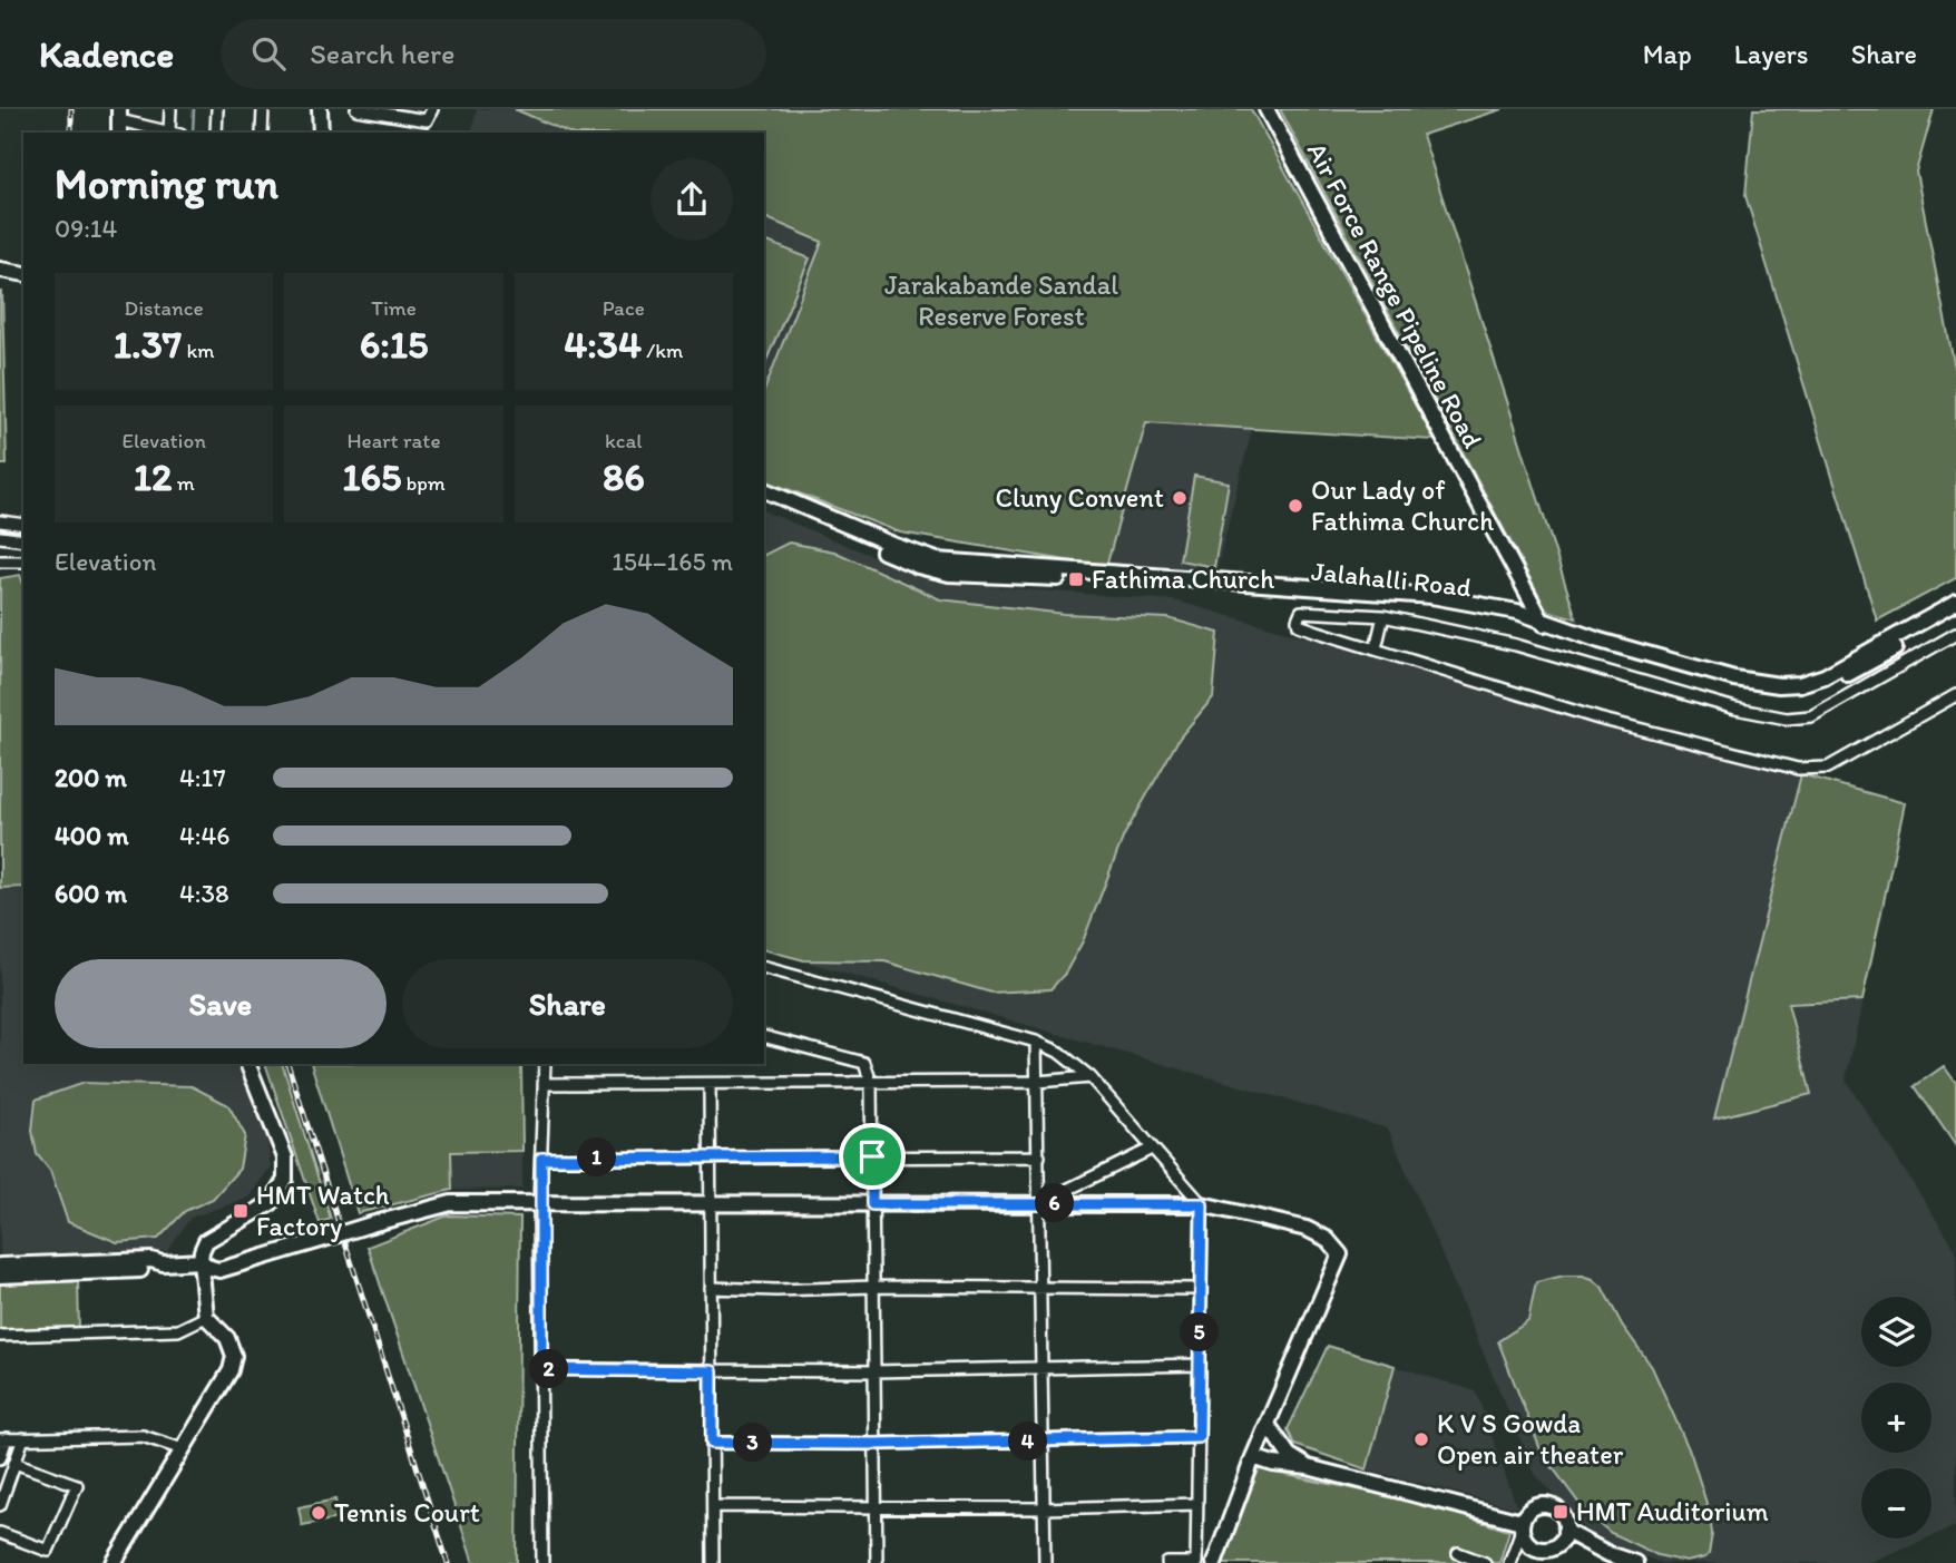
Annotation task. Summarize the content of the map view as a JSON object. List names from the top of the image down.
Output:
{
  "streets": {
    "street": ["Air Force Range Pipeline Road", "Jalahalli Road"]
  },
  "crossings": [
    ["Air Force Range Pipeline Road", "Jalahalli Road"]
  ],
  "parks": ["Jarakabande Sandal Reserve Forest"],
  "places": {
    "other": [
      "Cluny Convent",
      "Our Lady of Fathima Church",
      "K V S Gowda Open air theater",
      "Tennis Court"
    ],
    "transit": ["Fathima Church", "HMT Watch Factory", "HMT Auditorium"]
  },
  "page": {
    "header": "Kadence",
    "search": "Search here",
    "nav": ["Map", "Layers", "Share"],
    "heading": ["Morning run", "09:14"],
    "stats": [
      ["Distance", "1.37 km"],
      ["Time", "6:15"],
      ["Pace", "4:34 /km"],
      ["Elevation", "12 m"],
      ["Heart rate", "165 bpm"],
      ["kcal", "86"]
    ],
    "chart": ["Elevation", "154–165 m"],
    "list": [
      {
        "name": "200 m",
        "note": "4:17"
      },
      {
        "name": "400 m",
        "note": "4:46"
      },
      {
        "name": "600 m",
        "note": "4:38"
      }
    ],
    "buttons": ["Save", "Share"],
    "pins": [
      "1",
      "6",
      "5",
      "2",
      "4",
      "3"
    ],
    "map_buttons": ["+", "−"]
  }
}
